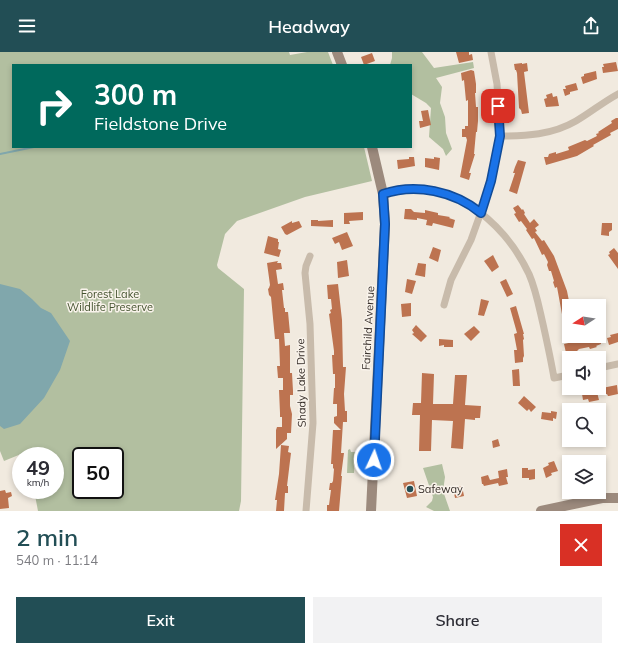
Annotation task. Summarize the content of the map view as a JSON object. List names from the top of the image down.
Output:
{
  "streets": {
    "main road": ["Fairchild Avenue"],
    "street": ["Shady Lake Drive"]
  },
  "parks": ["Forest Lake Wildlife Preserve"],
  "places": ["Safeway"],
  "north": "left",
  "page": {
    "header": "Headway",
    "turn": ["300 m", "Fieldstone Drive"],
    "speed": "49 km/h",
    "limit": "50",
    "heading": ["2 min", "540 m · 11:14"],
    "buttons": ["Exit", "Share"]
  }
}
